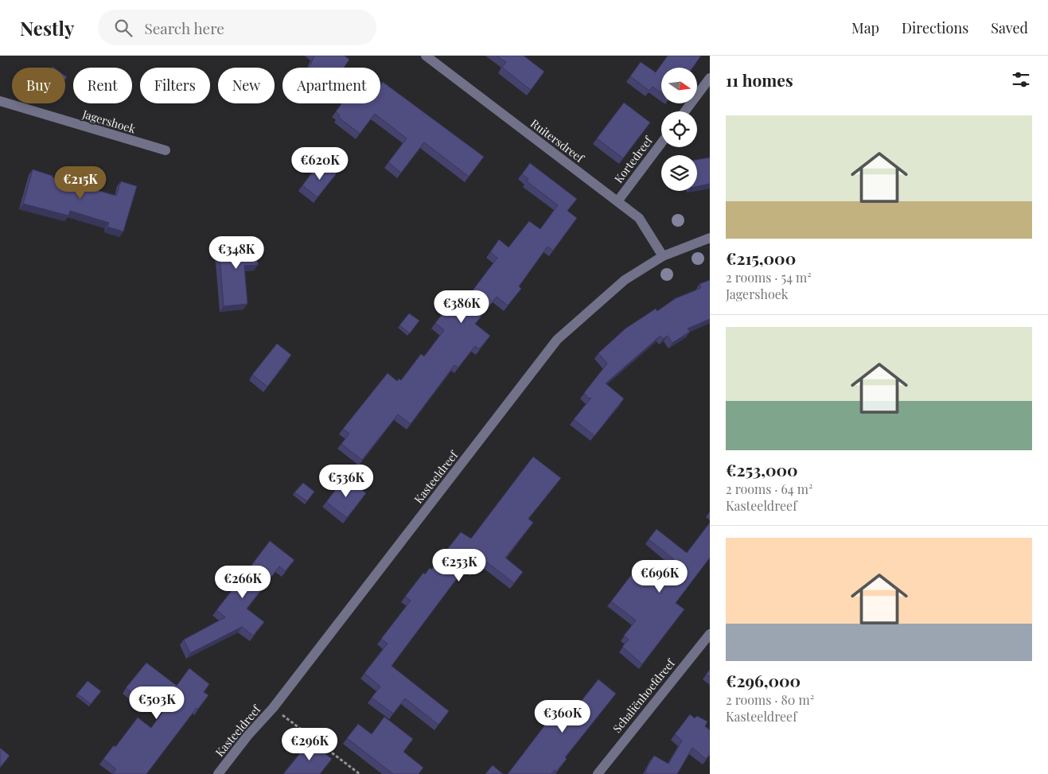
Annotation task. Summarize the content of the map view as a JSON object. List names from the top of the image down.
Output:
{
  "streets": {
    "street": [
      "Jagershoek",
      "Ruitersdreef",
      "Kortedreef",
      "Kasteeldreef",
      "Schaliënhoefdreef"
    ]
  },
  "crossings": [
    ["Ruitersdreef", "Kortedreef"],
    ["Ruitersdreef", "Kasteeldreef"]
  ],
  "north": "right",
  "page": {
    "header": "Nestly",
    "search": "Search here",
    "nav": ["Map", "Directions", "Saved"],
    "heading": "11 homes",
    "chip": [
      "Buy",
      "Rent",
      "Filters",
      "New",
      "Apartment"
    ],
    "list": [
      {
        "name": "€215,000",
        "note": "2 rooms · 54 m² · Jagershoek"
      },
      {
        "name": "€253,000",
        "note": "2 rooms · 64 m² · Kasteeldreef"
      },
      {
        "name": "€296,000",
        "note": "2 rooms · 80 m² · Kasteeldreef"
      }
    ],
    "price": [
      "€620K",
      "€215K",
      "€348K",
      "€386K",
      "€536K",
      "€253K",
      "€696K",
      "€266K",
      "€503K",
      "€360K",
      "€296K"
    ]
  }
}
